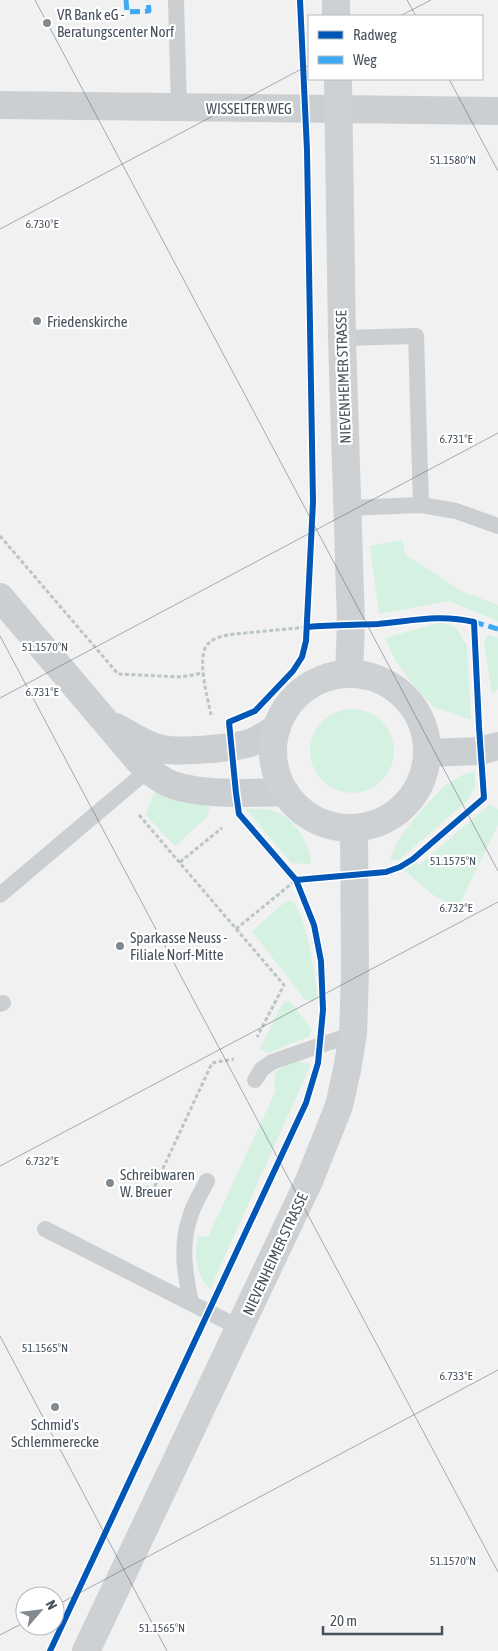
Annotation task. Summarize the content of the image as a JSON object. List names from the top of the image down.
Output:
{
  "streets": {
    "main road": ["NIEVENHEIMER STRASSE"],
    "street": ["WISSELTER WEG"]
  },
  "crossings": [
    ["WISSELTER WEG", "NIEVENHEIMER STRASSE"]
  ],
  "places": [
    "VR Bank eG - Beratungscenter Norf",
    "Friedenskirche",
    "Sparkasse Neuss - Filiale Norf-Mitte",
    "Schreibwaren W. Breuer",
    "Schmid's Schlemmerecke"
  ],
  "legend": ["Radweg", "Weg"],
  "scale_bar": "20 m",
  "north": "top right",
  "coordinates": [
    "51.1580°N",
    "6.730°E",
    "6.731°E",
    "51.1570°N",
    "51.1575°N",
    "6.732°E",
    "51.1565°N",
    "6.733°E"
  ]
}
